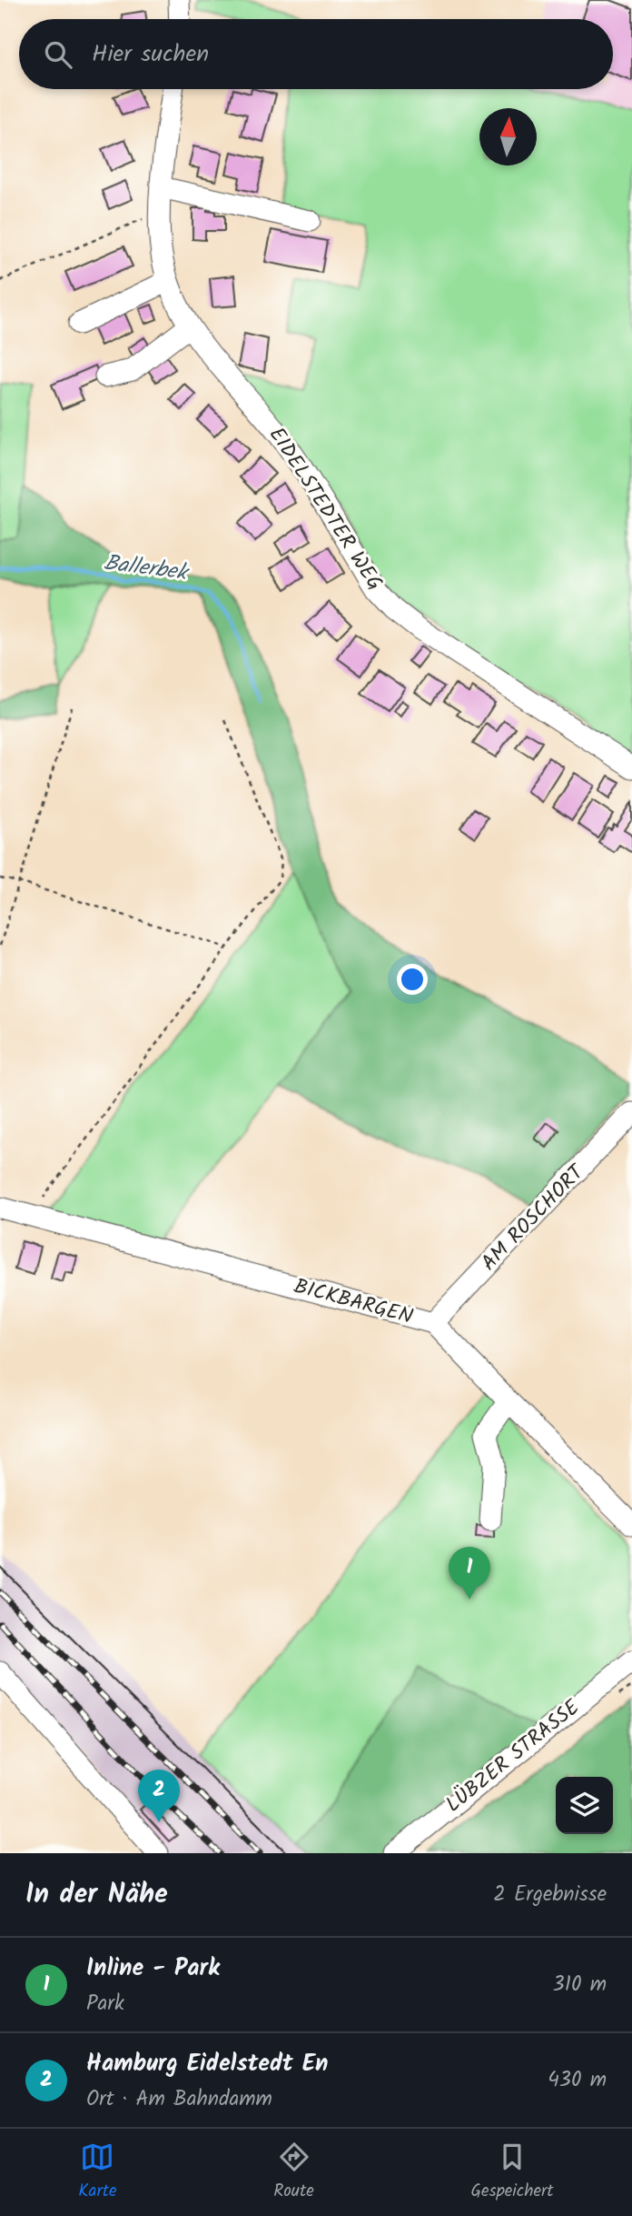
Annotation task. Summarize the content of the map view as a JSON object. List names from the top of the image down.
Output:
{
  "streets": {
    "street": [
      "EIDELSTEDTER WEG",
      "AM ROSCHORT",
      "BICKBARGEN",
      "LÜBZER STRASSE"
    ]
  },
  "crossings": [
    ["AM ROSCHORT", "BICKBARGEN"]
  ],
  "water": ["Ballerbek"],
  "north": "top",
  "page": {
    "search": "Hier suchen",
    "pins": ["1", "2"],
    "heading": ["In der Nähe", "2 Ergebnisse"],
    "list": [
      {
        "mark": "1",
        "name": "Inline - Park",
        "note": "Park",
        "value": "310 m"
      },
      {
        "mark": "2",
        "name": "Hamburg Eidelstedt En",
        "note": "Ort · Am Bahndamm",
        "value": "430 m"
      }
    ],
    "nav": ["Karte", "Route", "Gespeichert"]
  }
}
